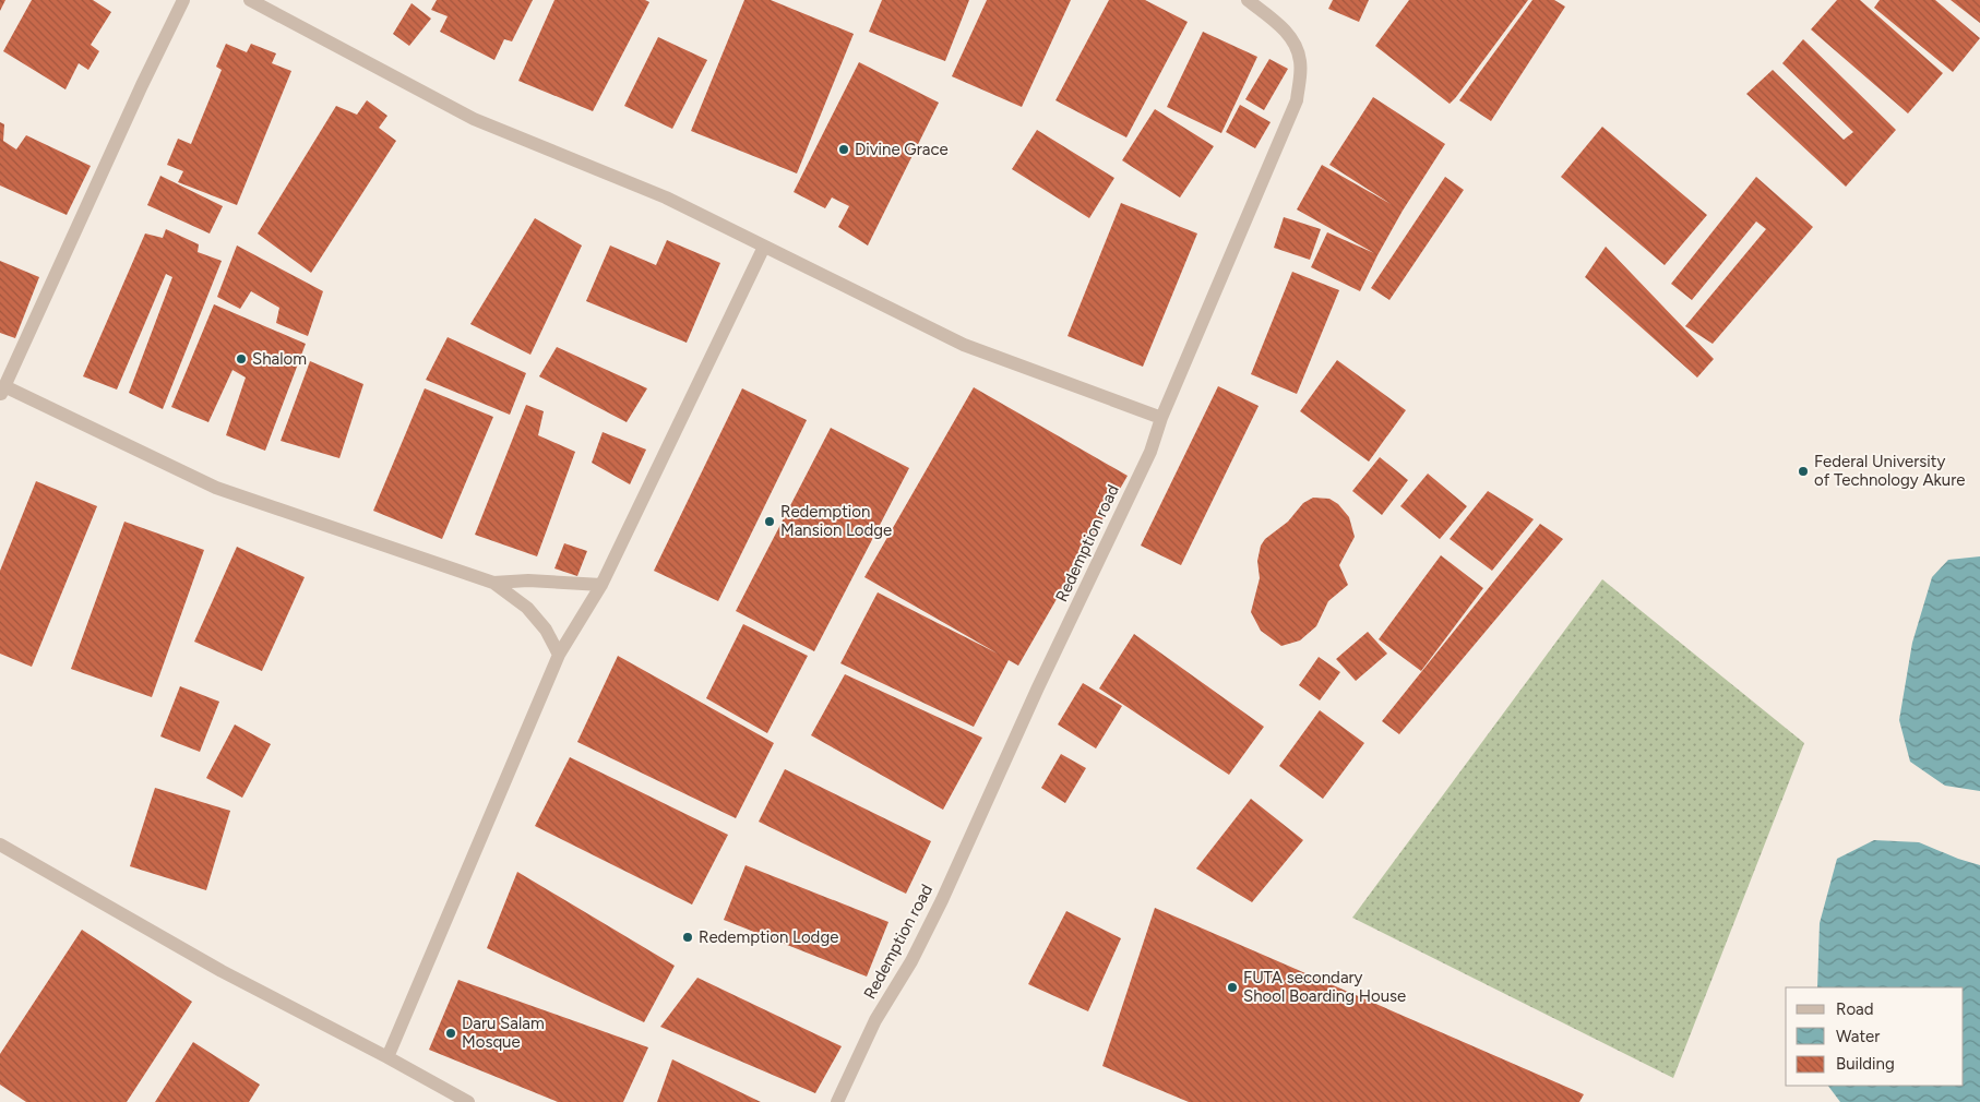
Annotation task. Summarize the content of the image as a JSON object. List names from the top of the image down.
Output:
{
  "streets": {
    "street": ["Redemption road"]
  },
  "places": [
    "Divine Grace",
    "Shalom",
    "Federal University of Technology Akure",
    "Redemption Mansion Lodge",
    "Redemption Lodge",
    "FUTA secondary Shool Boarding House",
    "Daru Salam Mosque"
  ],
  "legend": ["Road", "Water", "Building"]
}
